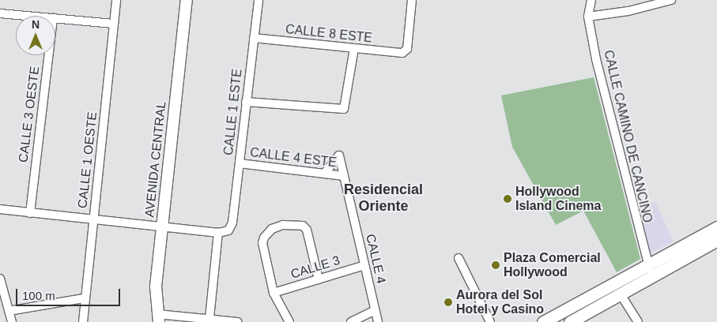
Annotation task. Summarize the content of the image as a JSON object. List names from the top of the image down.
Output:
{
  "streets": {
    "main road": ["AVENIDA CENTRAL"],
    "street": [
      "CALLE 8 ESTE",
      "CALLE 1 ESTE",
      "CALLE 3 OESTE",
      "CALLE CAMINO DE CANCINO",
      "CALLE 4 ESTE",
      "CALLE 1 OESTE",
      "CALLE 4",
      "CALLE 3"
    ]
  },
  "crossings": [
    ["CALLE 8 ESTE", "CALLE 1 ESTE"],
    ["CALLE 1 ESTE", "CALLE 4 ESTE"],
    ["CALLE 4 ESTE", "CALLE 4"],
    ["CALLE 4", "CALLE 3"]
  ],
  "districts": ["Residencial Oriente"],
  "places": ["Hollywood Island Cinema", "Plaza Comercial Hollywood", "Aurora del Sol Hotel y Casino"],
  "scale_bar": "100 m",
  "north": "top"
}
